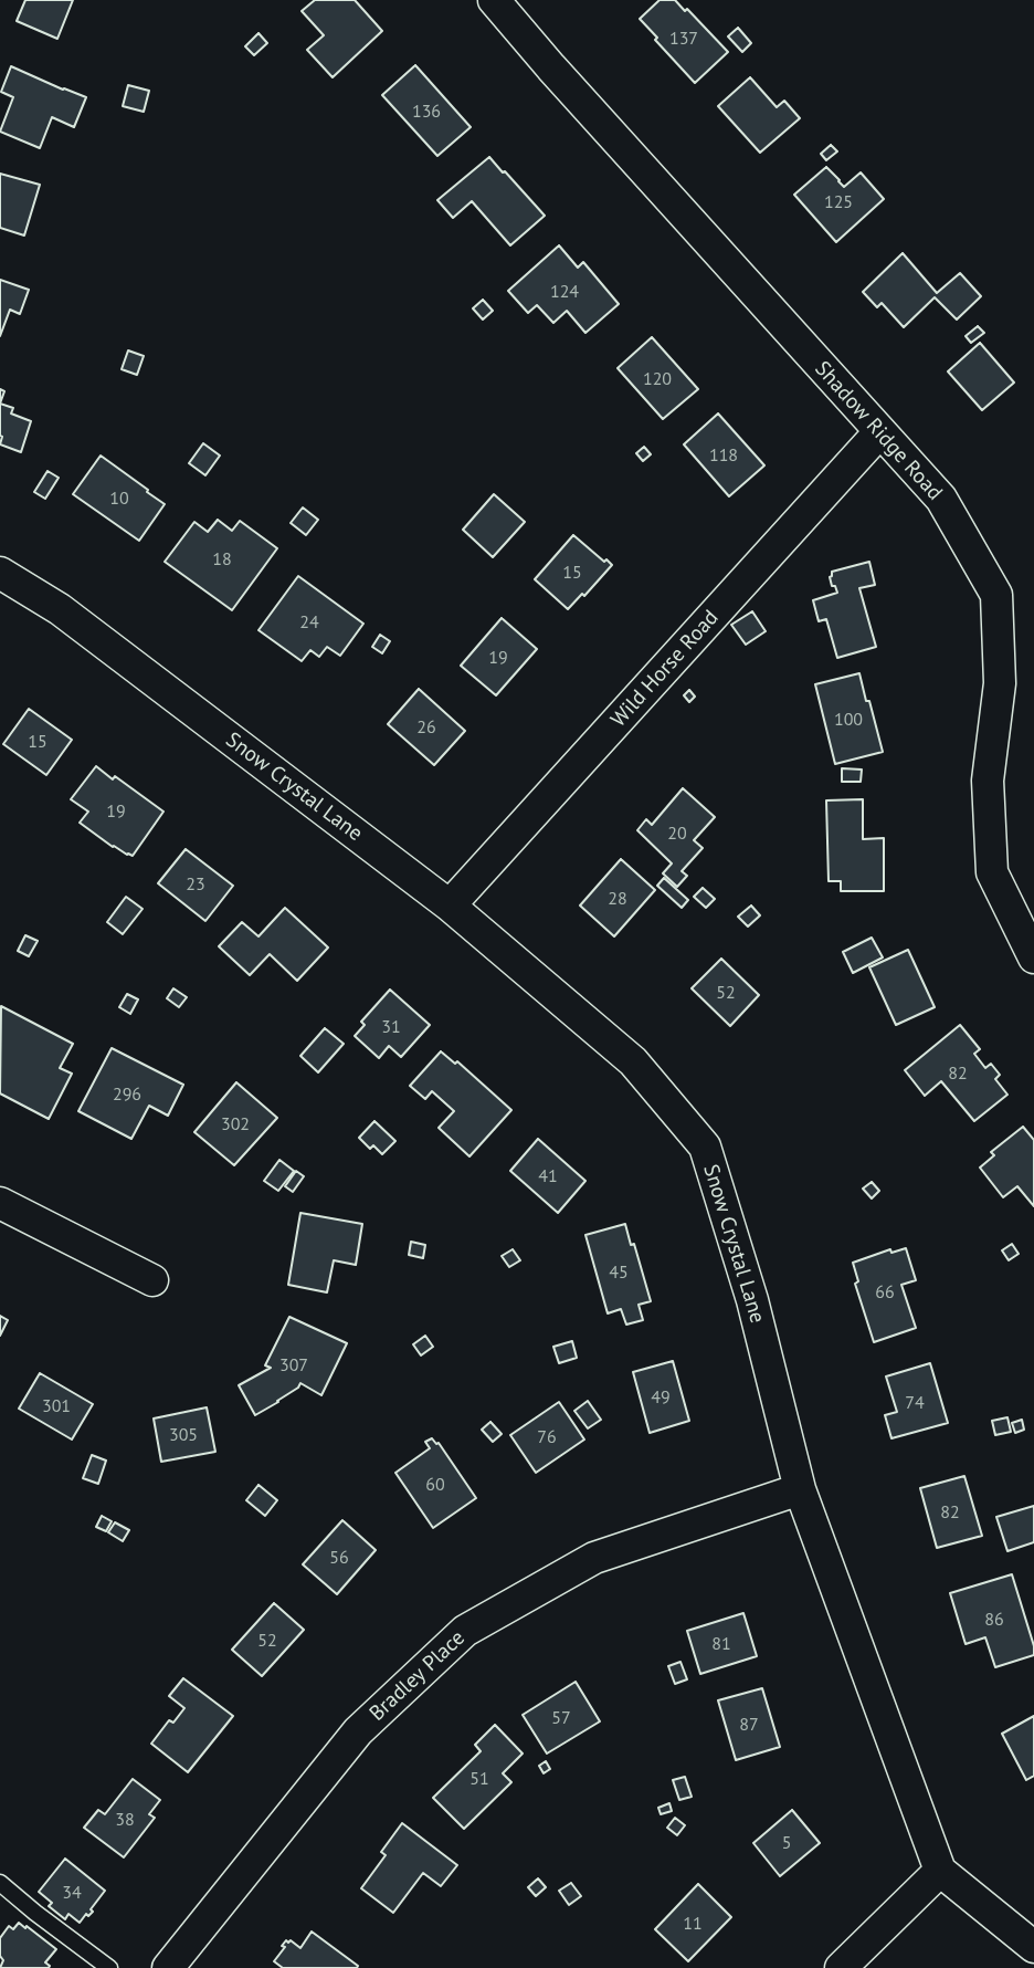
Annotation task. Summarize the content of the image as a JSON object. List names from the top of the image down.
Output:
{
  "streets": {
    "street": [
      "Shadow Ridge Road",
      "Wild Horse Road",
      "Snow Crystal Lane",
      "Bradley Place"
    ]
  },
  "crossings": [
    ["Shadow Ridge Road", "Wild Horse Road"],
    ["Wild Horse Road", "Snow Crystal Lane"],
    ["Snow Crystal Lane", "Bradley Place"]
  ],
  "house_numbers": [
    "137",
    "136",
    "125",
    "124",
    "120",
    "118",
    "10",
    "18",
    "15",
    "24",
    "19",
    "100",
    "26",
    "15",
    "19",
    "20",
    "23",
    "28",
    "52",
    "31",
    "82",
    "296",
    "302",
    "41",
    "45",
    "66",
    "307",
    "49",
    "74",
    "301",
    "305",
    "76",
    "60",
    "82",
    "56",
    "86",
    "52",
    "81",
    "57",
    "87",
    "51",
    "38",
    "5",
    "34",
    "11"
  ]
}
